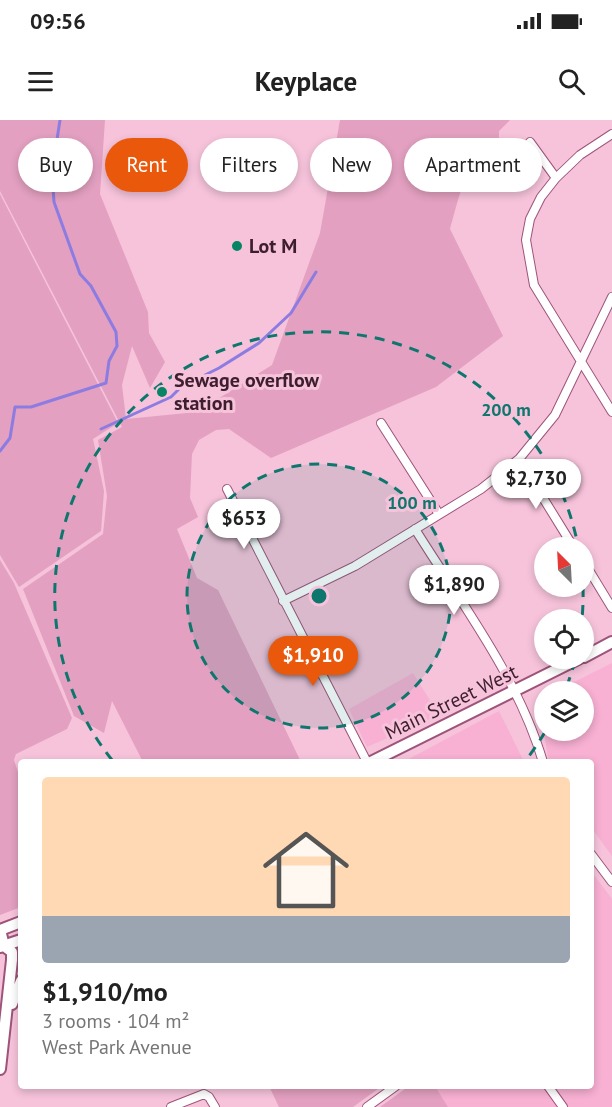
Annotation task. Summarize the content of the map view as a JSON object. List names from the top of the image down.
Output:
{
  "streets": {
    "main road": ["Main Street West"]
  },
  "places": ["Lot M", "Sewage overflow station"],
  "north": "top left",
  "page": {
    "status": "09:56",
    "header": "Keyplace",
    "chip": [
      "Buy",
      "Rent",
      "Filters",
      "New",
      "Apartment"
    ],
    "price": [
      "$2,730",
      "$653",
      "$1,890",
      "$1,910"
    ],
    "list": [
      {
        "name": "$1,910/mo",
        "note": "3 rooms · 104 m² · West Park Avenue"
      }
    ]
  },
  "rings": ["200 m", "100 m"]
}
